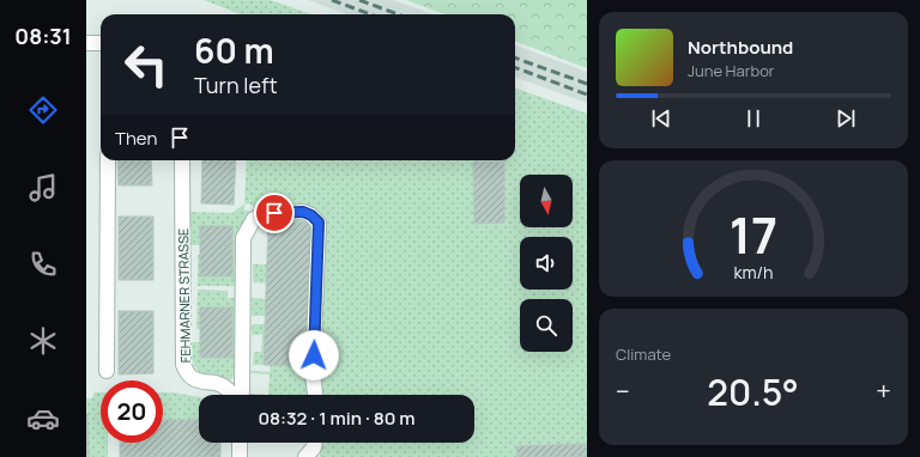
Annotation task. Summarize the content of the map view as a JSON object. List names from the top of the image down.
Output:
{
  "streets": {
    "street": ["FEHMARNER STRASSE"]
  },
  "north": "bottom",
  "page": {
    "tabs": "08:31",
    "turn": ["60 m", "Turn left"],
    "song": ["Northbound", "June Harbor"],
    "then": "Then",
    "tile": "Climate",
    "heat": ["−", "20.5°", "+"],
    "limit": "20",
    "trip": "08:32 · 1 min · 80 m",
    "gauge": ["17", "km/h"]
  }
}
